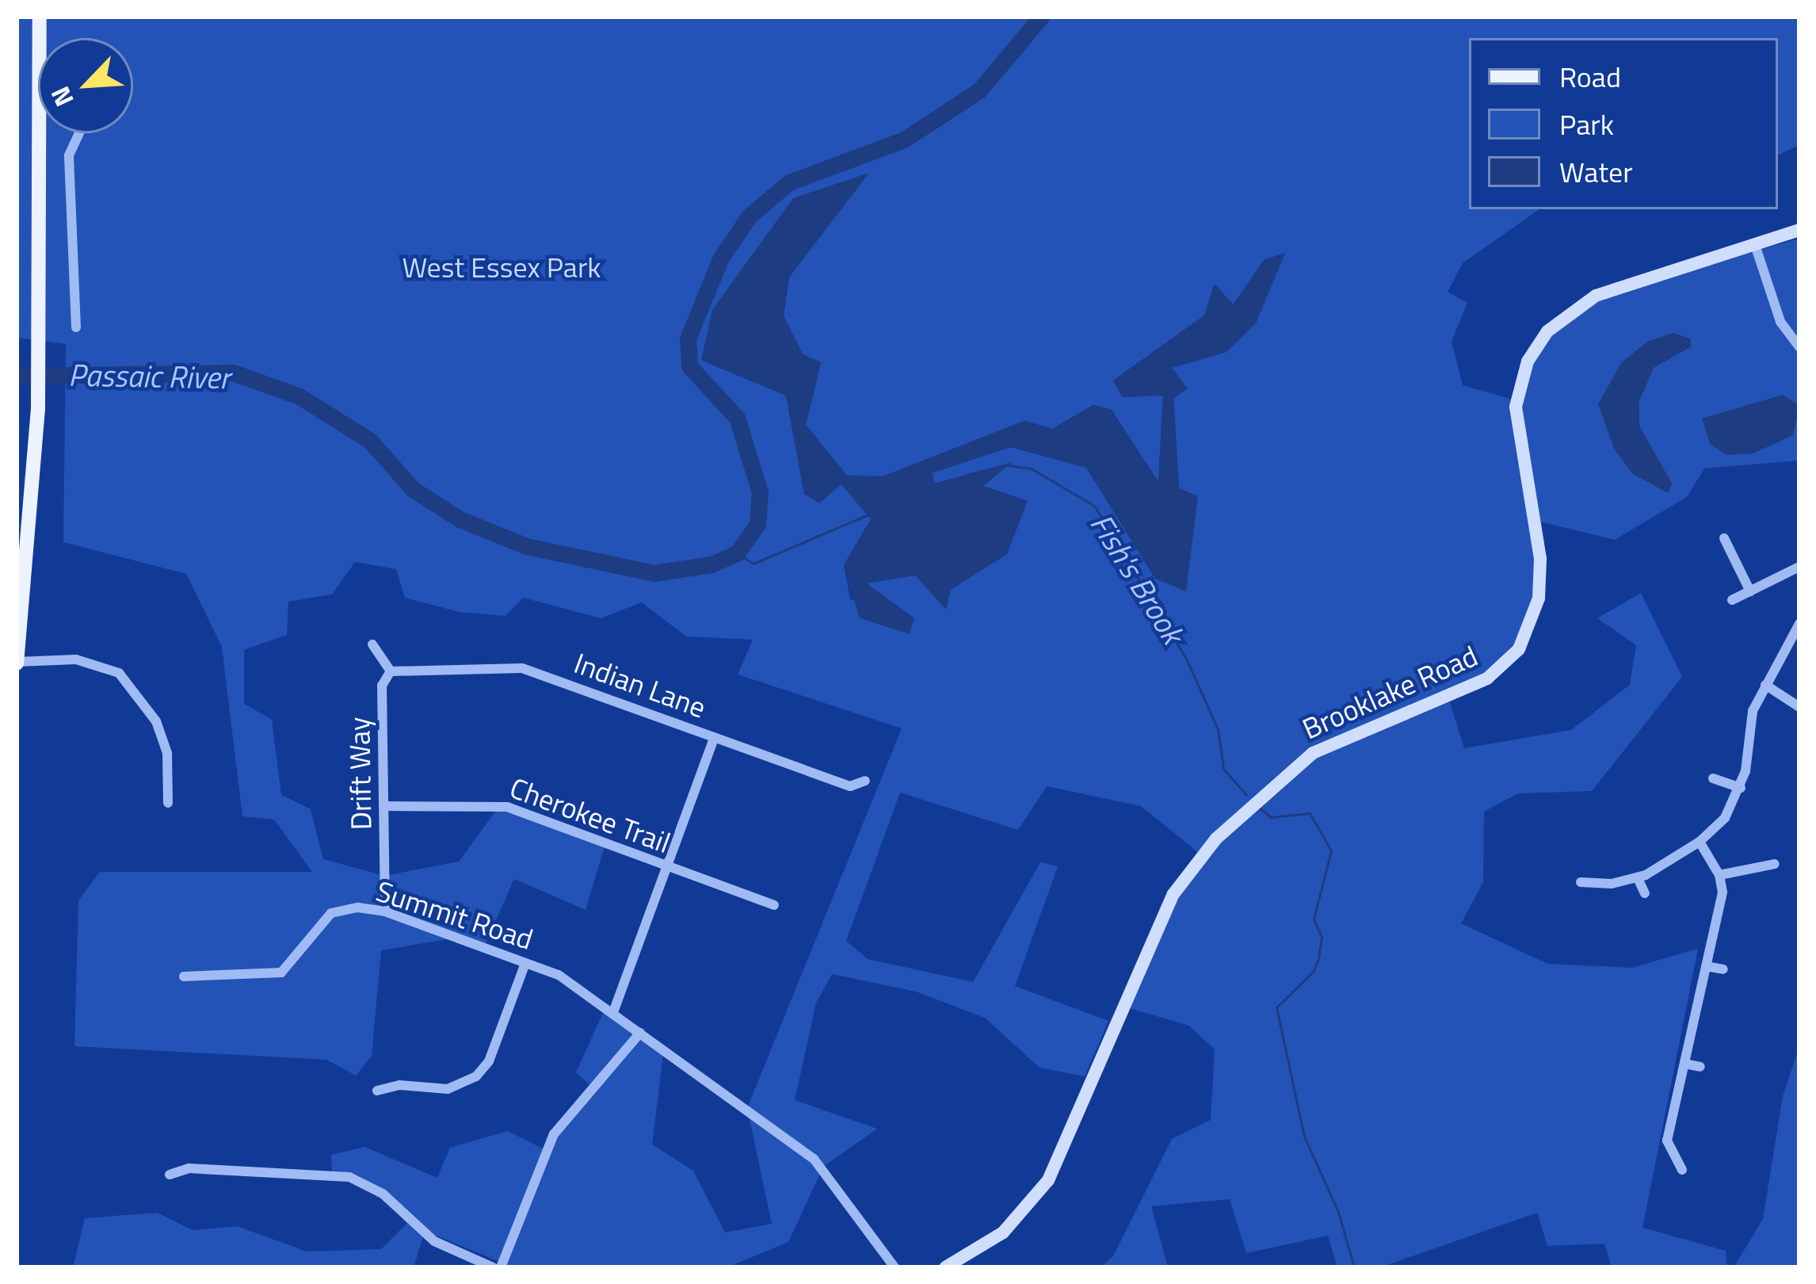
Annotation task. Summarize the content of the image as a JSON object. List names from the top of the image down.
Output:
{
  "streets": {
    "street": [
      "Indian Lane",
      "Brooklake Road",
      "Drift Way",
      "Cherokee Trail",
      "Summit Road"
    ]
  },
  "crossings": [
    ["Indian Lane", "Drift Way"],
    ["Drift Way", "Cherokee Trail"],
    ["Drift Way", "Summit Road"]
  ],
  "water": ["Passaic River", "Fish's Brook"],
  "parks": ["West Essex Park"],
  "legend": ["Road", "Park", "Water"],
  "north": "bottom left"
}
